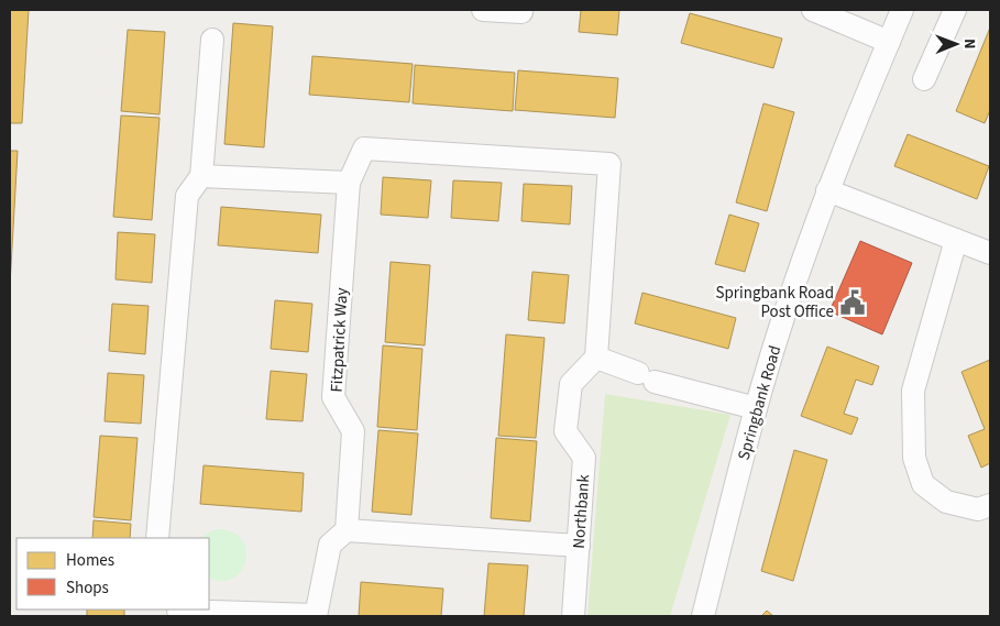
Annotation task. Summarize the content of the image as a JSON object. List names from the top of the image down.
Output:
{
  "streets": {
    "street": ["Fitzpatrick Way", "Springbank Road", "Northbank"]
  },
  "places": {
    "public building": ["Springbank Road Post Office"]
  },
  "legend": ["Homes", "Shops"],
  "north": "right"
}
